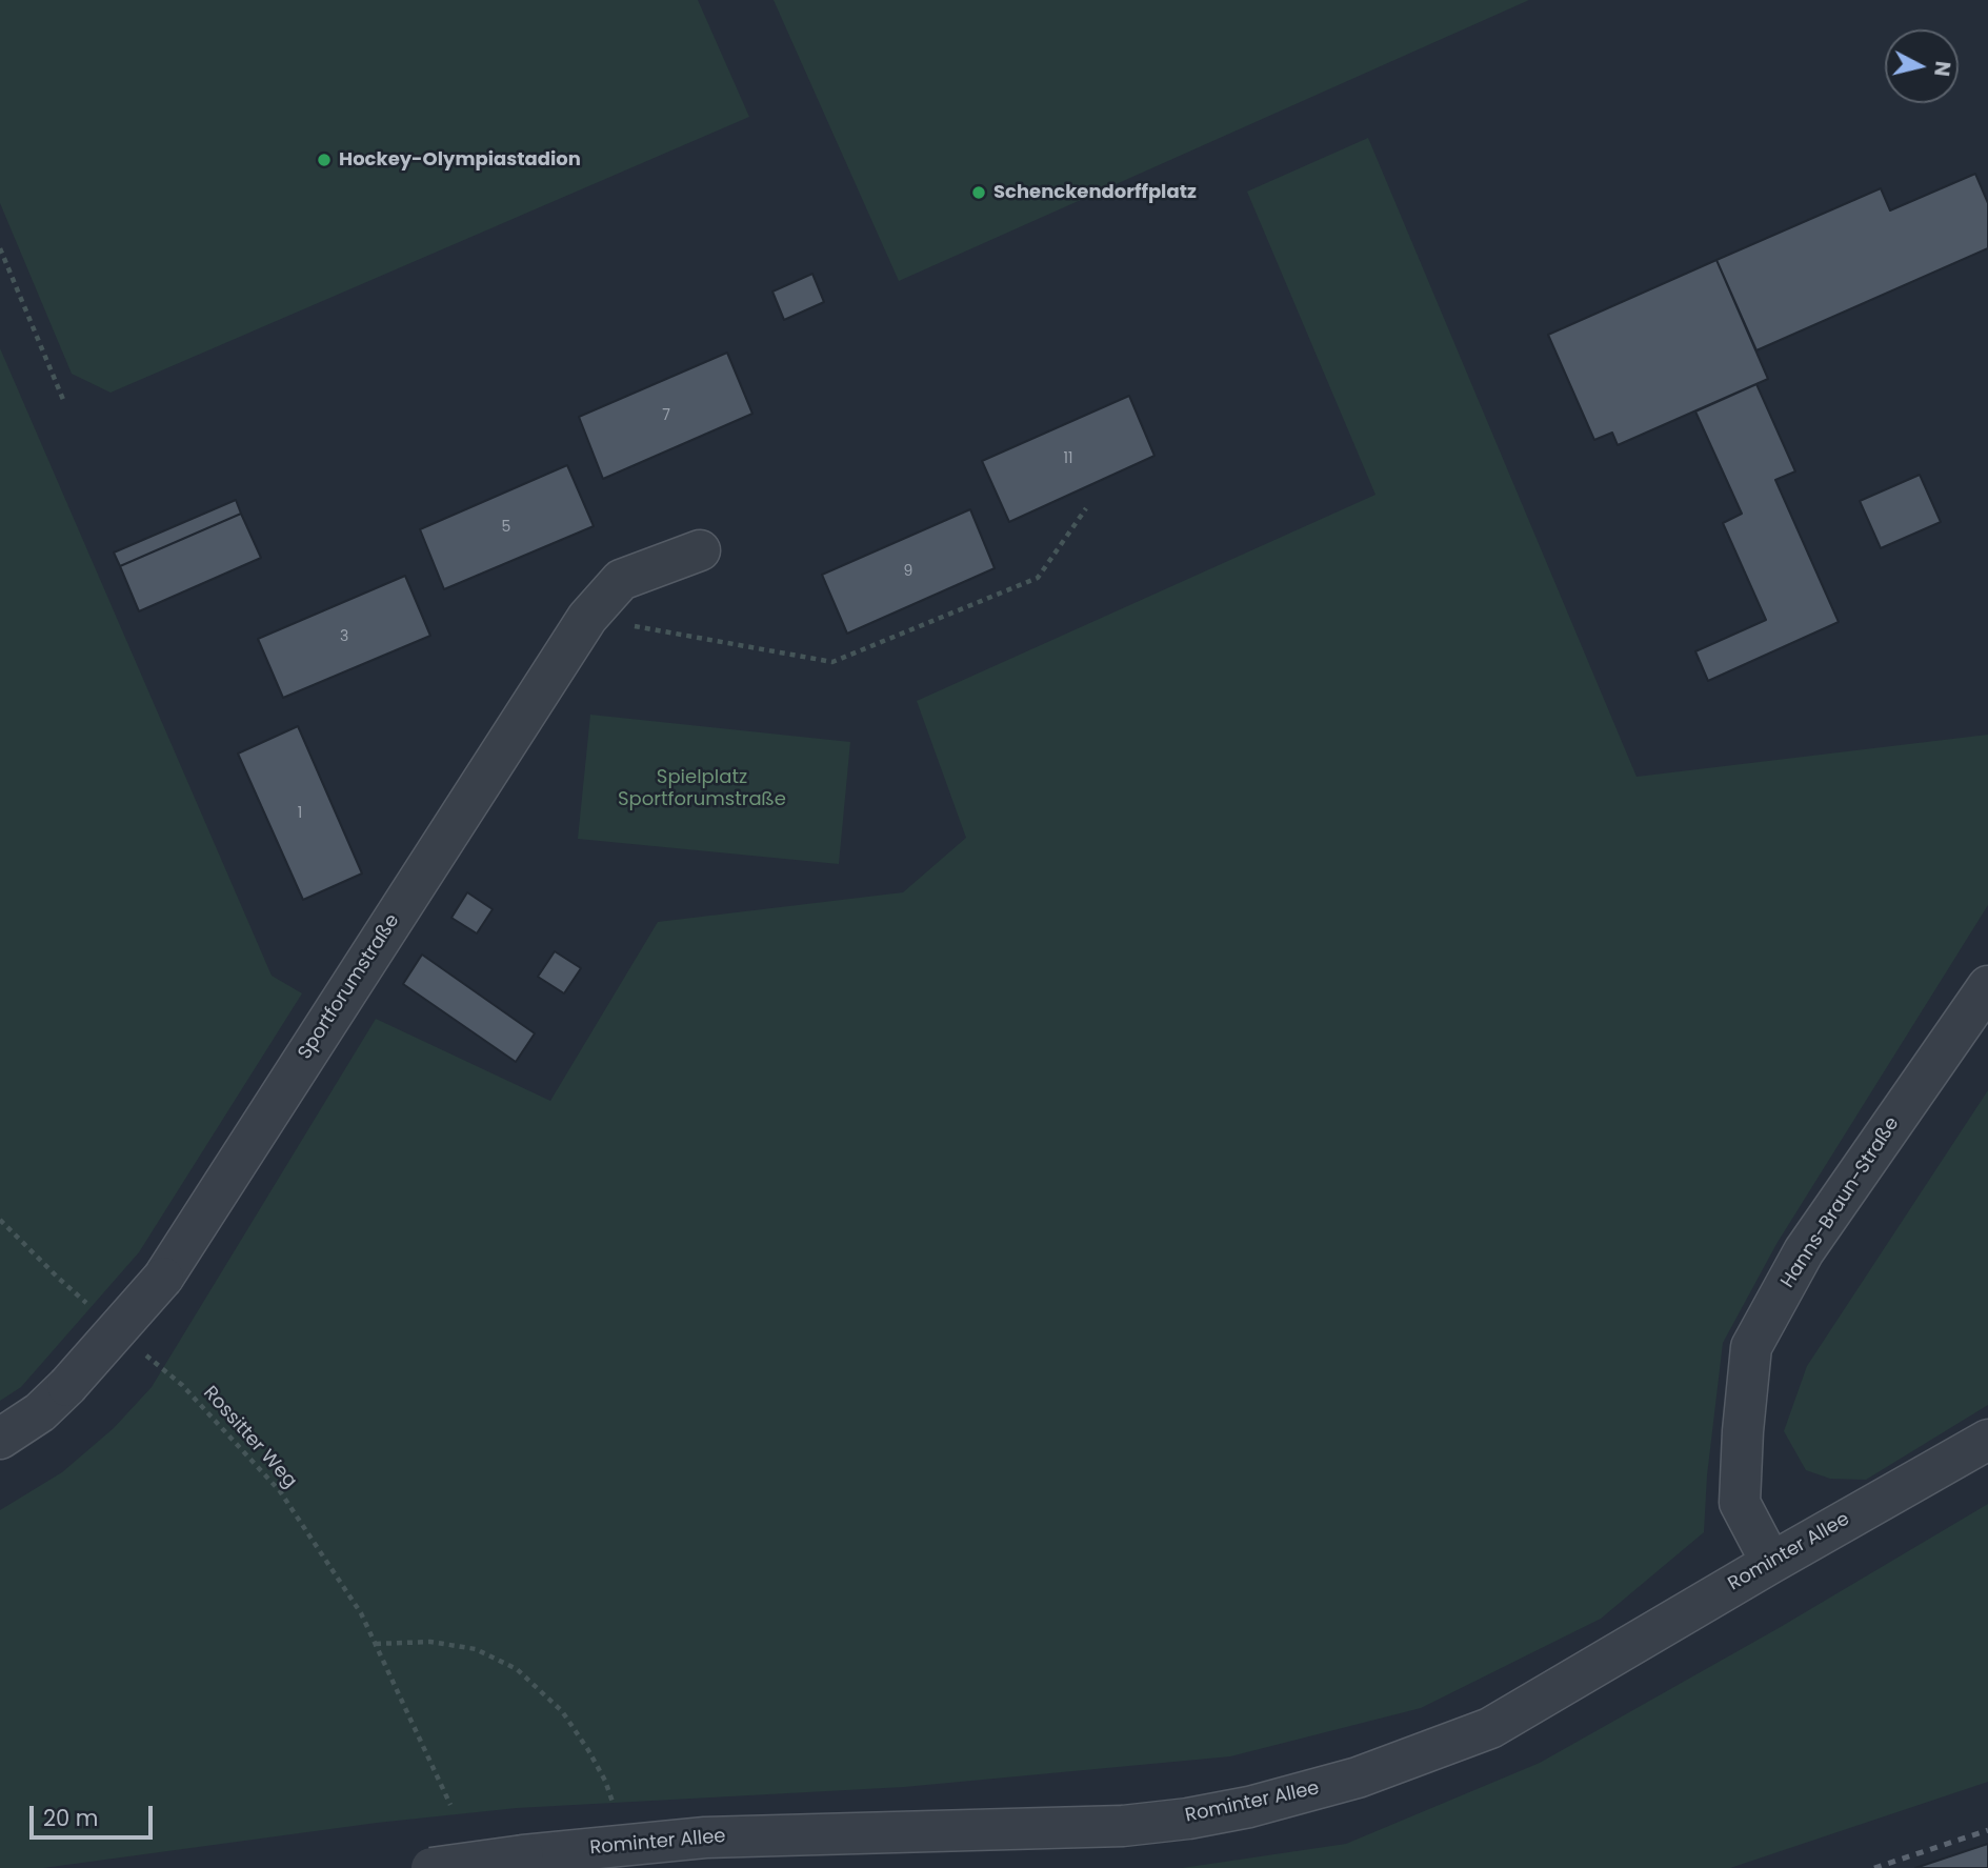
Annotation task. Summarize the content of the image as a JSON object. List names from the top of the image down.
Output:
{
  "streets": {
    "street": ["Sportforumstraße", "Hanns-Braun-Straße", "Rominter Allee"],
    "path": ["Rossitter Weg"]
  },
  "crossings": [
    ["Hanns-Braun-Straße", "Rominter Allee"]
  ],
  "parks": ["Spielplatz Sportforumstraße"],
  "places": ["Hockey-Olympiastadion", "Schenckendorffplatz"],
  "house_numbers": [
    "7",
    "11",
    "5",
    "9",
    "3",
    "1"
  ],
  "scale_bar": "20 m",
  "north": "right"
}
